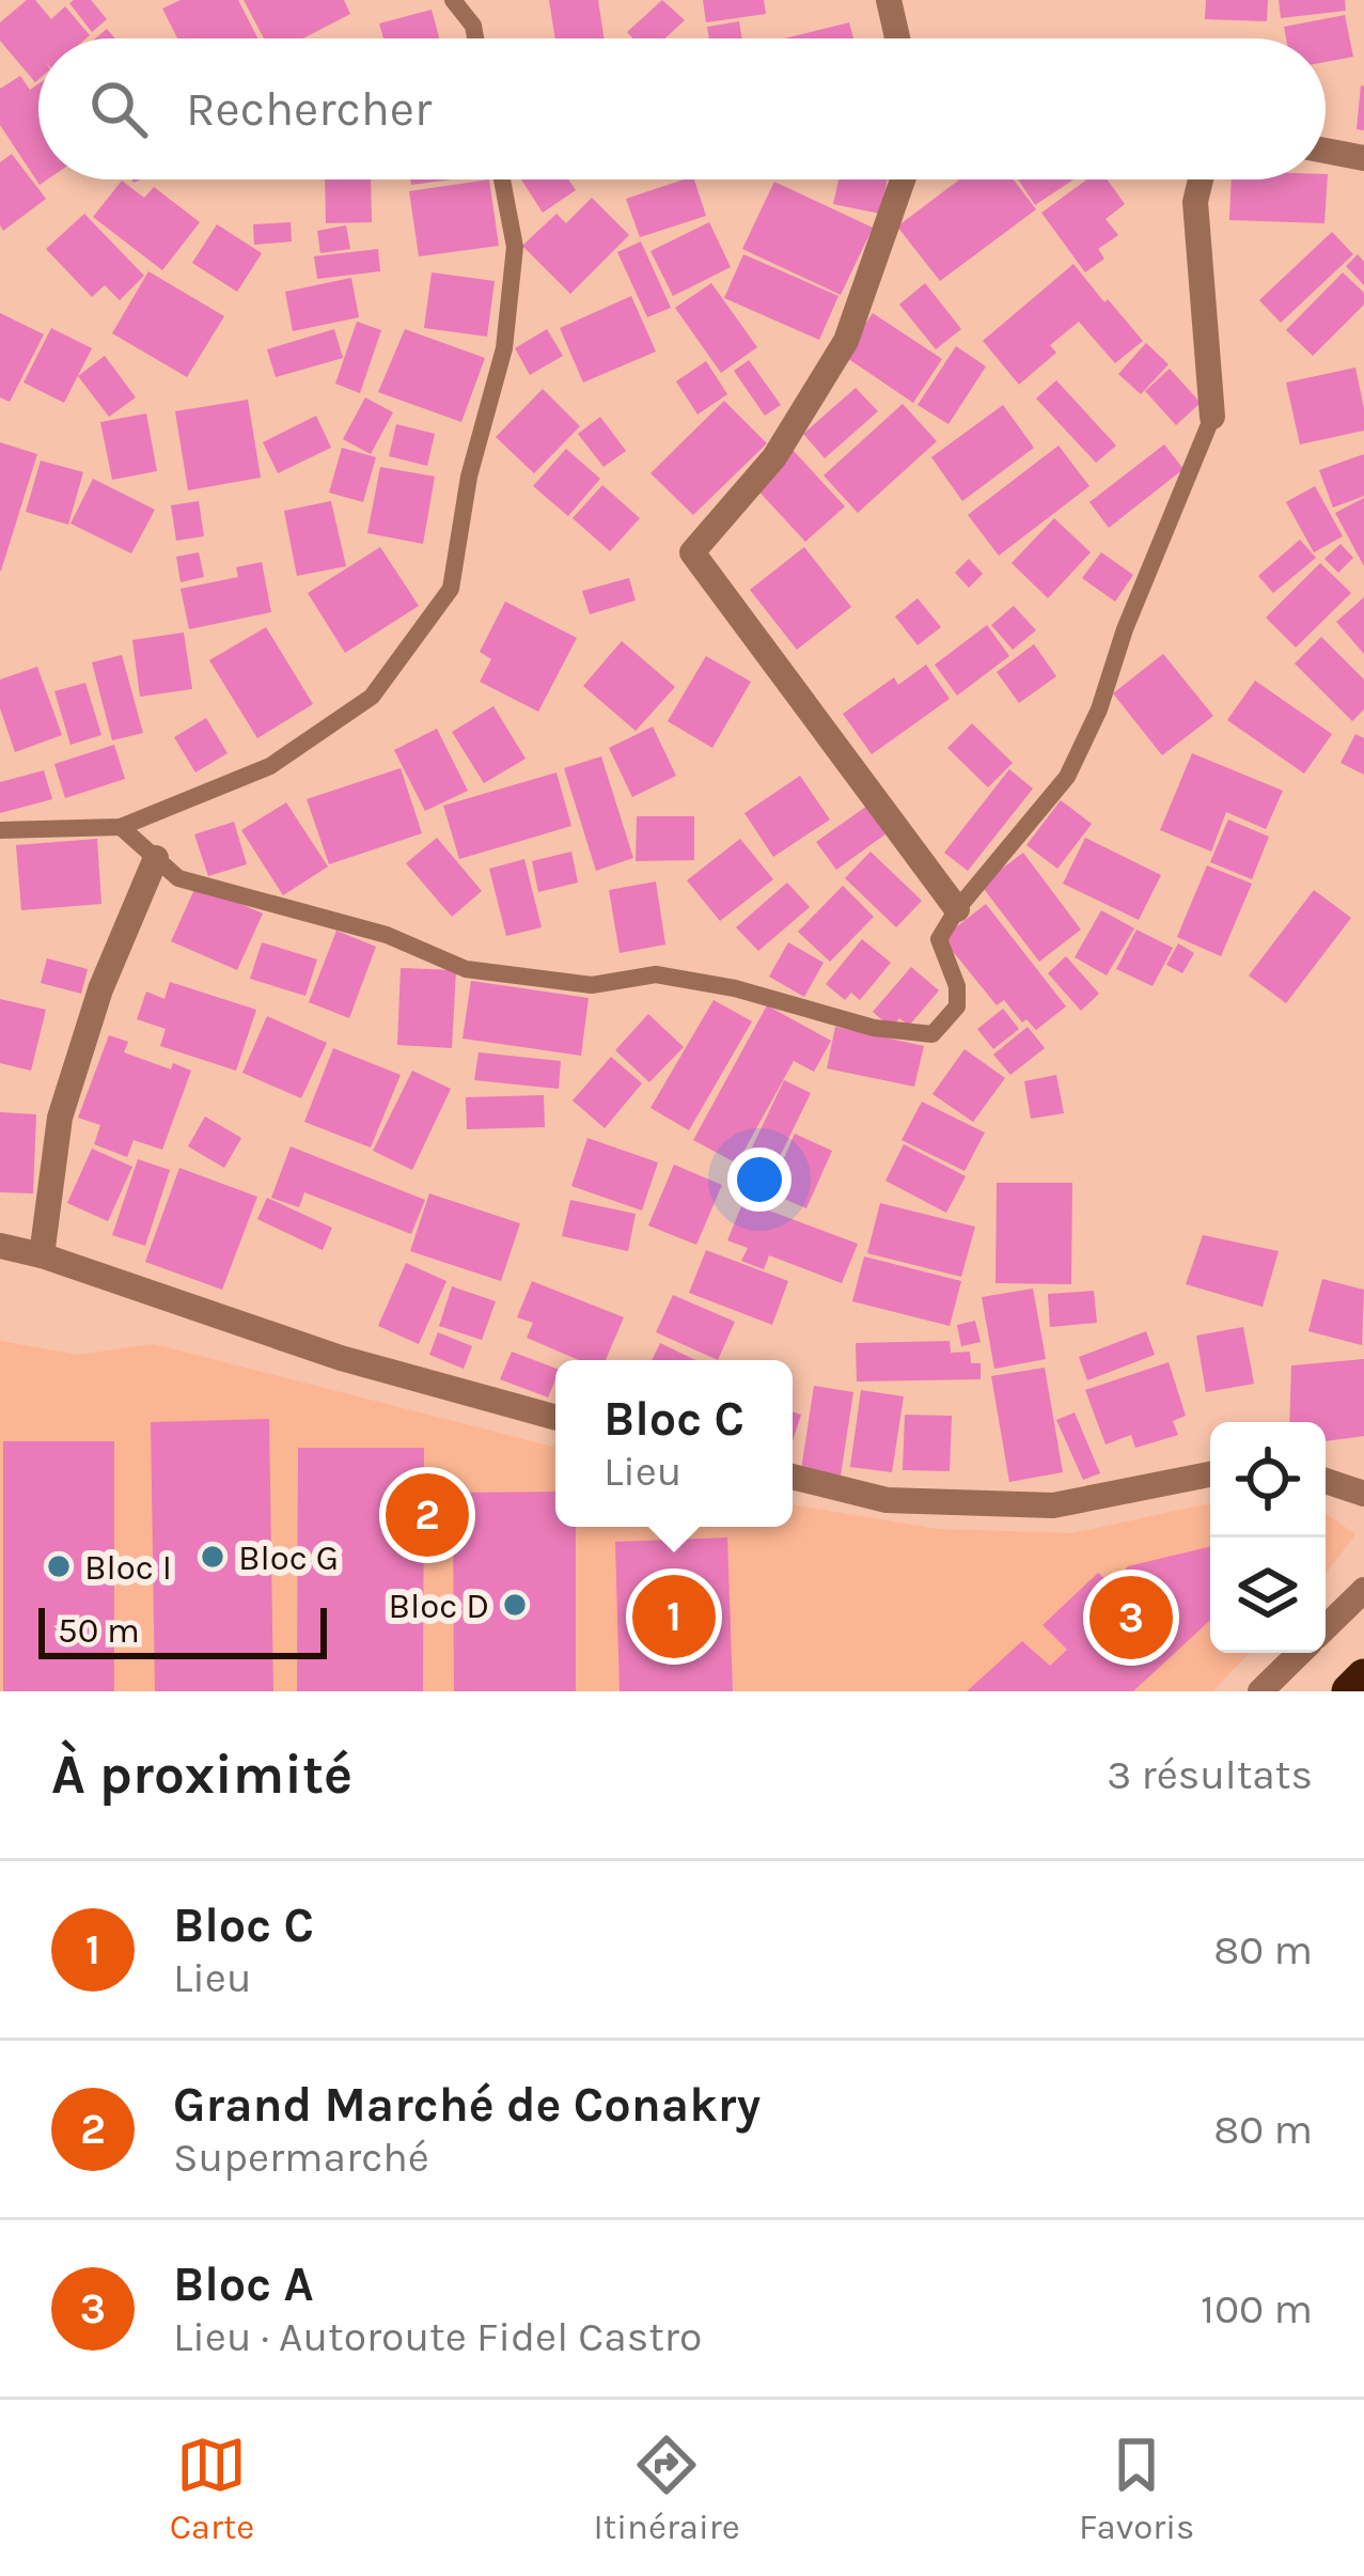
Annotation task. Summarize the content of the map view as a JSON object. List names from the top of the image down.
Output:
{
  "places": ["Bloc G", "Bloc I", "Bloc D"],
  "scale_bar": "50 m",
  "page": {
    "search": "Rechercher",
    "popup": ["Bloc C", "Lieu"],
    "pins": ["2", "1", "3"],
    "scale": "50 m",
    "heading": ["À proximité", "3 résultats"],
    "list": [
      {
        "mark": "1",
        "name": "Bloc C",
        "note": "Lieu",
        "value": "80 m"
      },
      {
        "mark": "2",
        "name": "Grand Marché de Conakry",
        "note": "Supermarché",
        "value": "80 m"
      },
      {
        "mark": "3",
        "name": "Bloc A",
        "note": "Lieu · Autoroute Fidel Castro",
        "value": "100 m"
      }
    ],
    "nav": ["Carte", "Itinéraire", "Favoris"]
  }
}
